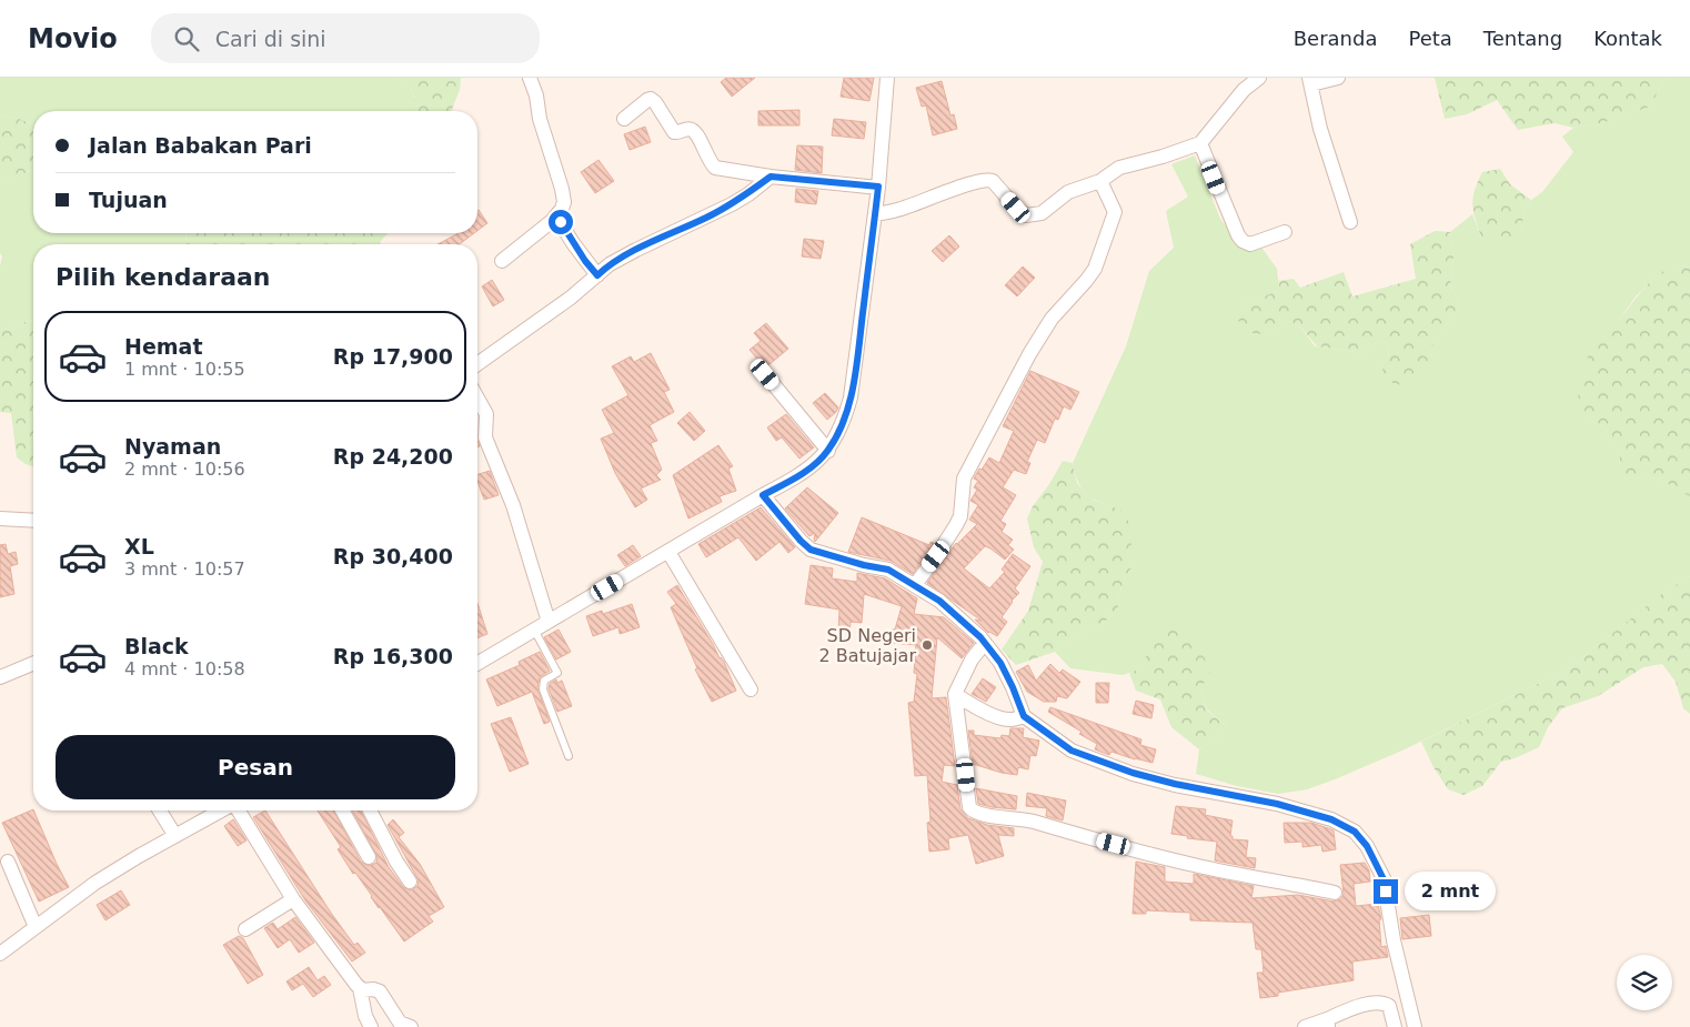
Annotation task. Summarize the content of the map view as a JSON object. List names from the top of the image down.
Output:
{
  "places": ["SD Negeri 2 Batujajar"],
  "page": {
    "header": "Movio",
    "search": "Cari di sini",
    "nav": [
      "Beranda",
      "Peta",
      "Tentang",
      "Kontak"
    ],
    "banner": ["Jalan Babakan Pari", "Tujuan"],
    "heading": "Pilih kendaraan",
    "list": [
      {
        "name": "Hemat",
        "note": "1 mnt · 10:55",
        "value": "Rp 17,900"
      },
      {
        "name": "Nyaman",
        "note": "2 mnt · 10:56",
        "value": "Rp 24,200"
      },
      {
        "name": "XL",
        "note": "3 mnt · 10:57",
        "value": "Rp 30,400"
      },
      {
        "name": "Black",
        "note": "4 mnt · 10:58",
        "value": "Rp 16,300"
      }
    ],
    "buttons": "Pesan",
    "bubble": "2 mnt"
  }
}
